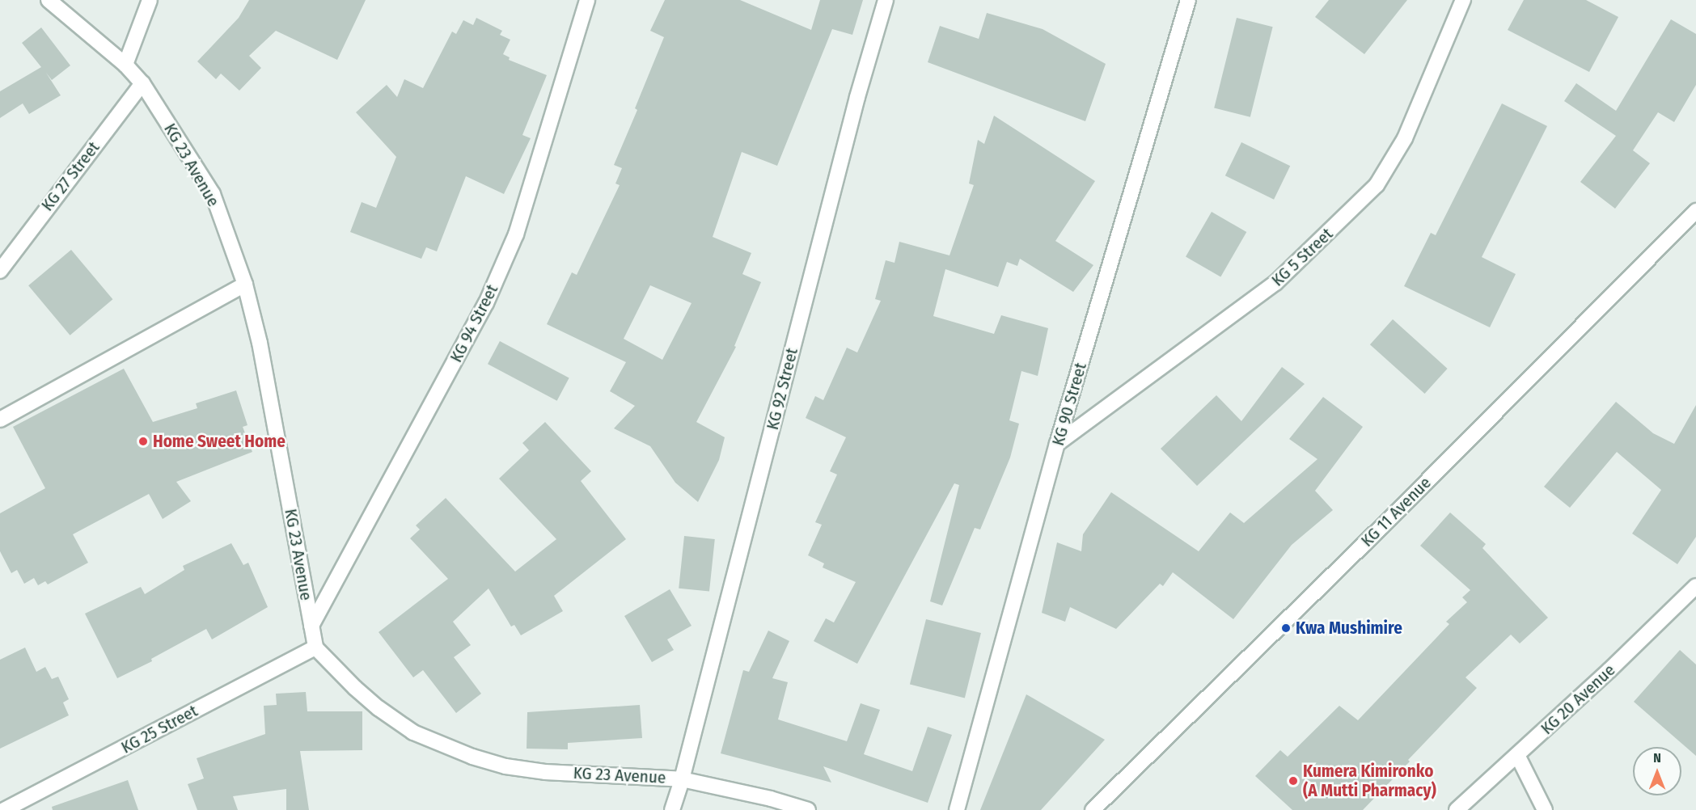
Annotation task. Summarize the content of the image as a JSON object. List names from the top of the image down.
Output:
{
  "streets": {
    "street": [
      "KG 23 Avenue",
      "KG 27 Street",
      "KG 5 Street",
      "KG 94 Street",
      "KG 92 Street",
      "KG 90 Street",
      "KG 11 Avenue",
      "KG 20 Avenue",
      "KG 25 Street"
    ]
  },
  "crossings": [
    ["KG 23 Avenue", "KG 27 Street"],
    ["KG 23 Avenue", "KG 94 Street"],
    ["KG 23 Avenue", "KG 92 Street"],
    ["KG 23 Avenue", "KG 25 Street"],
    ["KG 5 Street", "KG 90 Street"]
  ],
  "places": ["Home Sweet Home", "Kwa Mushimire", "Kumera Kimironko (A Mutti Pharmacy)"],
  "north": "top"
}
